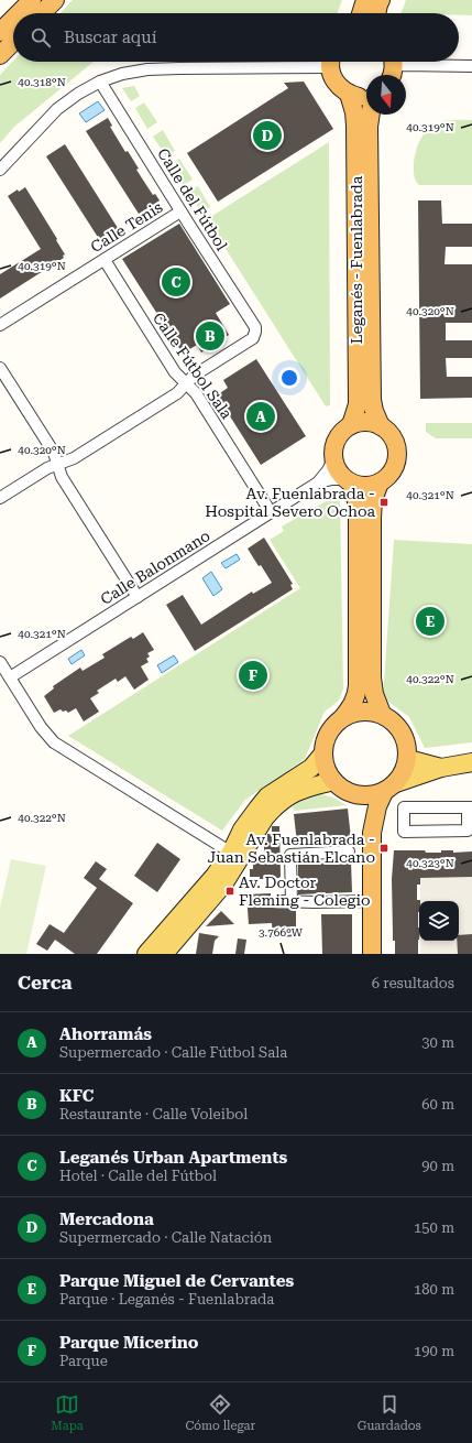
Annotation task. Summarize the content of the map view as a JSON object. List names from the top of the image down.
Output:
{
  "streets": {
    "highway": ["Leganés - Fuenlabrada"],
    "street": [
      "Calle del Fútbol",
      "Calle Tenis",
      "Calle Fútbol Sala",
      "Calle Balonmano"
    ]
  },
  "crossings": [
    ["Calle del Fútbol", "Calle Tenis"],
    ["Calle del Fútbol", "Calle Fútbol Sala"],
    ["Calle Tenis", "Calle Fútbol Sala"],
    ["Leganés - Fuenlabrada", "Calle Balonmano"],
    ["Calle Fútbol Sala", "Calle Balonmano"]
  ],
  "places": {
    "transit": ["Av. Fuenlabrada - Hospital Severo Ochoa", "Av. Fuenlabrada - Juan Sebastián Elcano", "Av. Doctor Fleming - Colegio"]
  },
  "north": "bottom",
  "page": {
    "search": "Buscar aquí",
    "pins": [
      "D",
      "C",
      "B",
      "A",
      "E",
      "F"
    ],
    "heading": ["Cerca", "6 resultados"],
    "list": [
      {
        "mark": "A",
        "name": "Ahorramás",
        "note": "Supermercado · Calle Fútbol Sala",
        "value": "30 m"
      },
      {
        "mark": "B",
        "name": "KFC",
        "note": "Restaurante · Calle Voleibol",
        "value": "60 m"
      },
      {
        "mark": "C",
        "name": "Leganés Urban Apartments",
        "note": "Hotel · Calle del Fútbol",
        "value": "90 m"
      },
      {
        "mark": "D",
        "name": "Mercadona",
        "note": "Supermercado · Calle Natación",
        "value": "150 m"
      },
      {
        "mark": "E",
        "name": "Parque Miguel de Cervantes",
        "note": "Parque · Leganés - Fuenlabrada",
        "value": "180 m"
      },
      {
        "mark": "F",
        "name": "Parque Micerino",
        "note": "Parque",
        "value": "190 m"
      }
    ],
    "nav": ["Mapa", "Cómo llegar", "Guardados"]
  },
  "coordinates": [
    "40.318°N",
    "40.319°N",
    "40.320°N",
    "40.321°N",
    "40.322°N",
    "40.323°N",
    "3.766°W"
  ]
}
